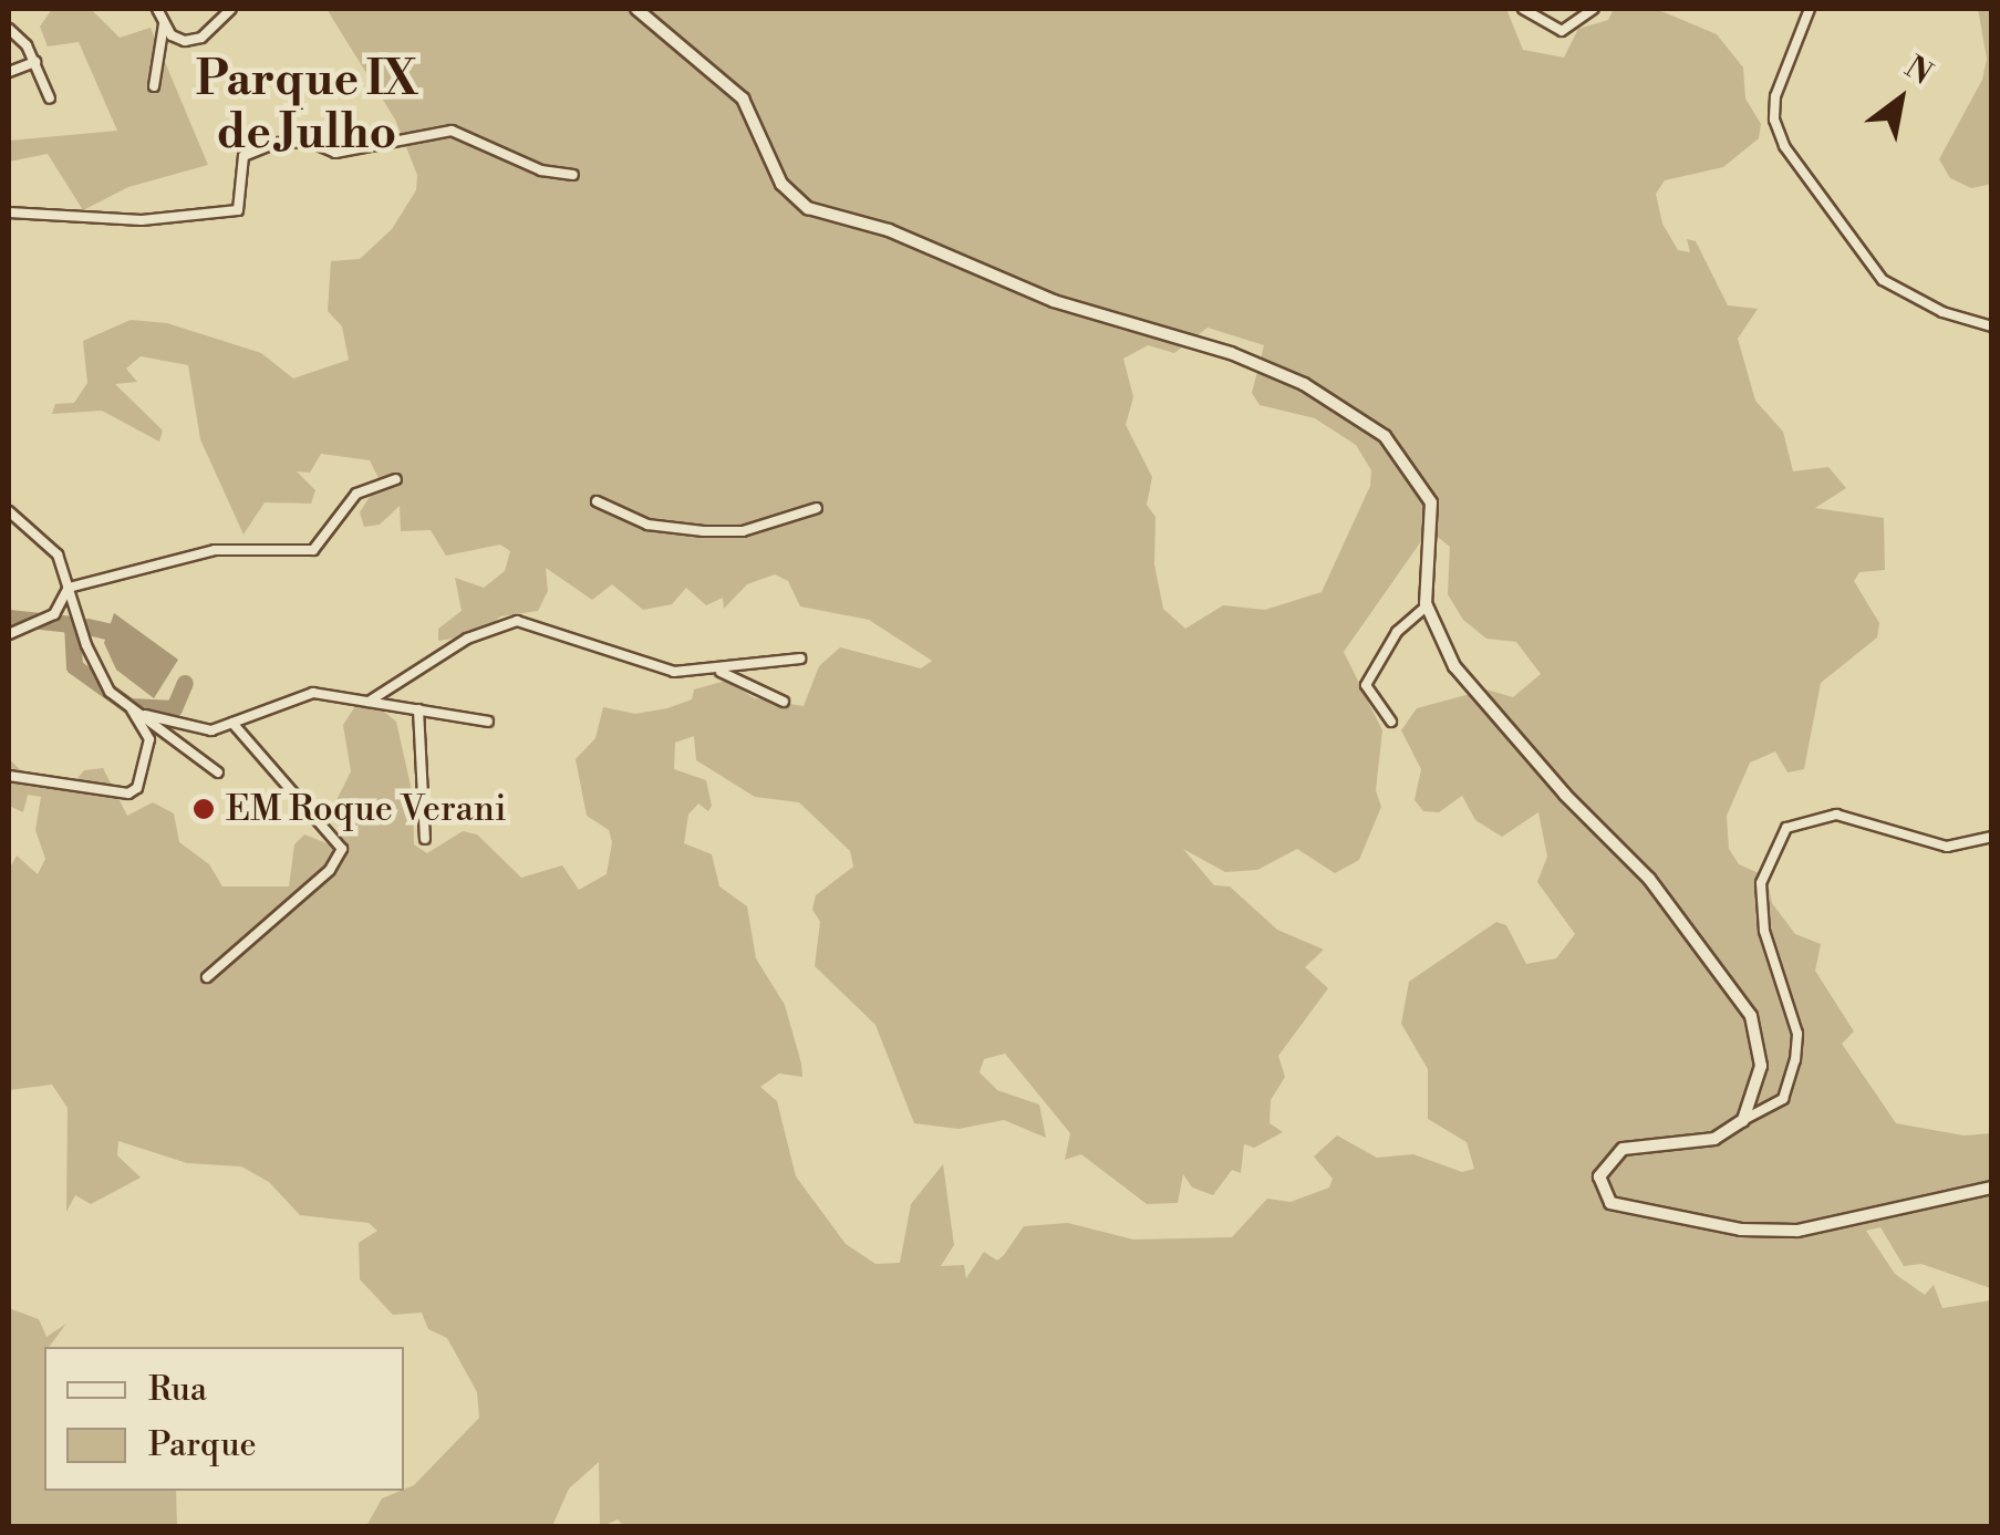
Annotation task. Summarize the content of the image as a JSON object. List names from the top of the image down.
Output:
{
  "districts": ["Parque IX de Julho"],
  "places": ["EM Roque Verani"],
  "legend": ["Rua", "Parque"],
  "north": "top right"
}
